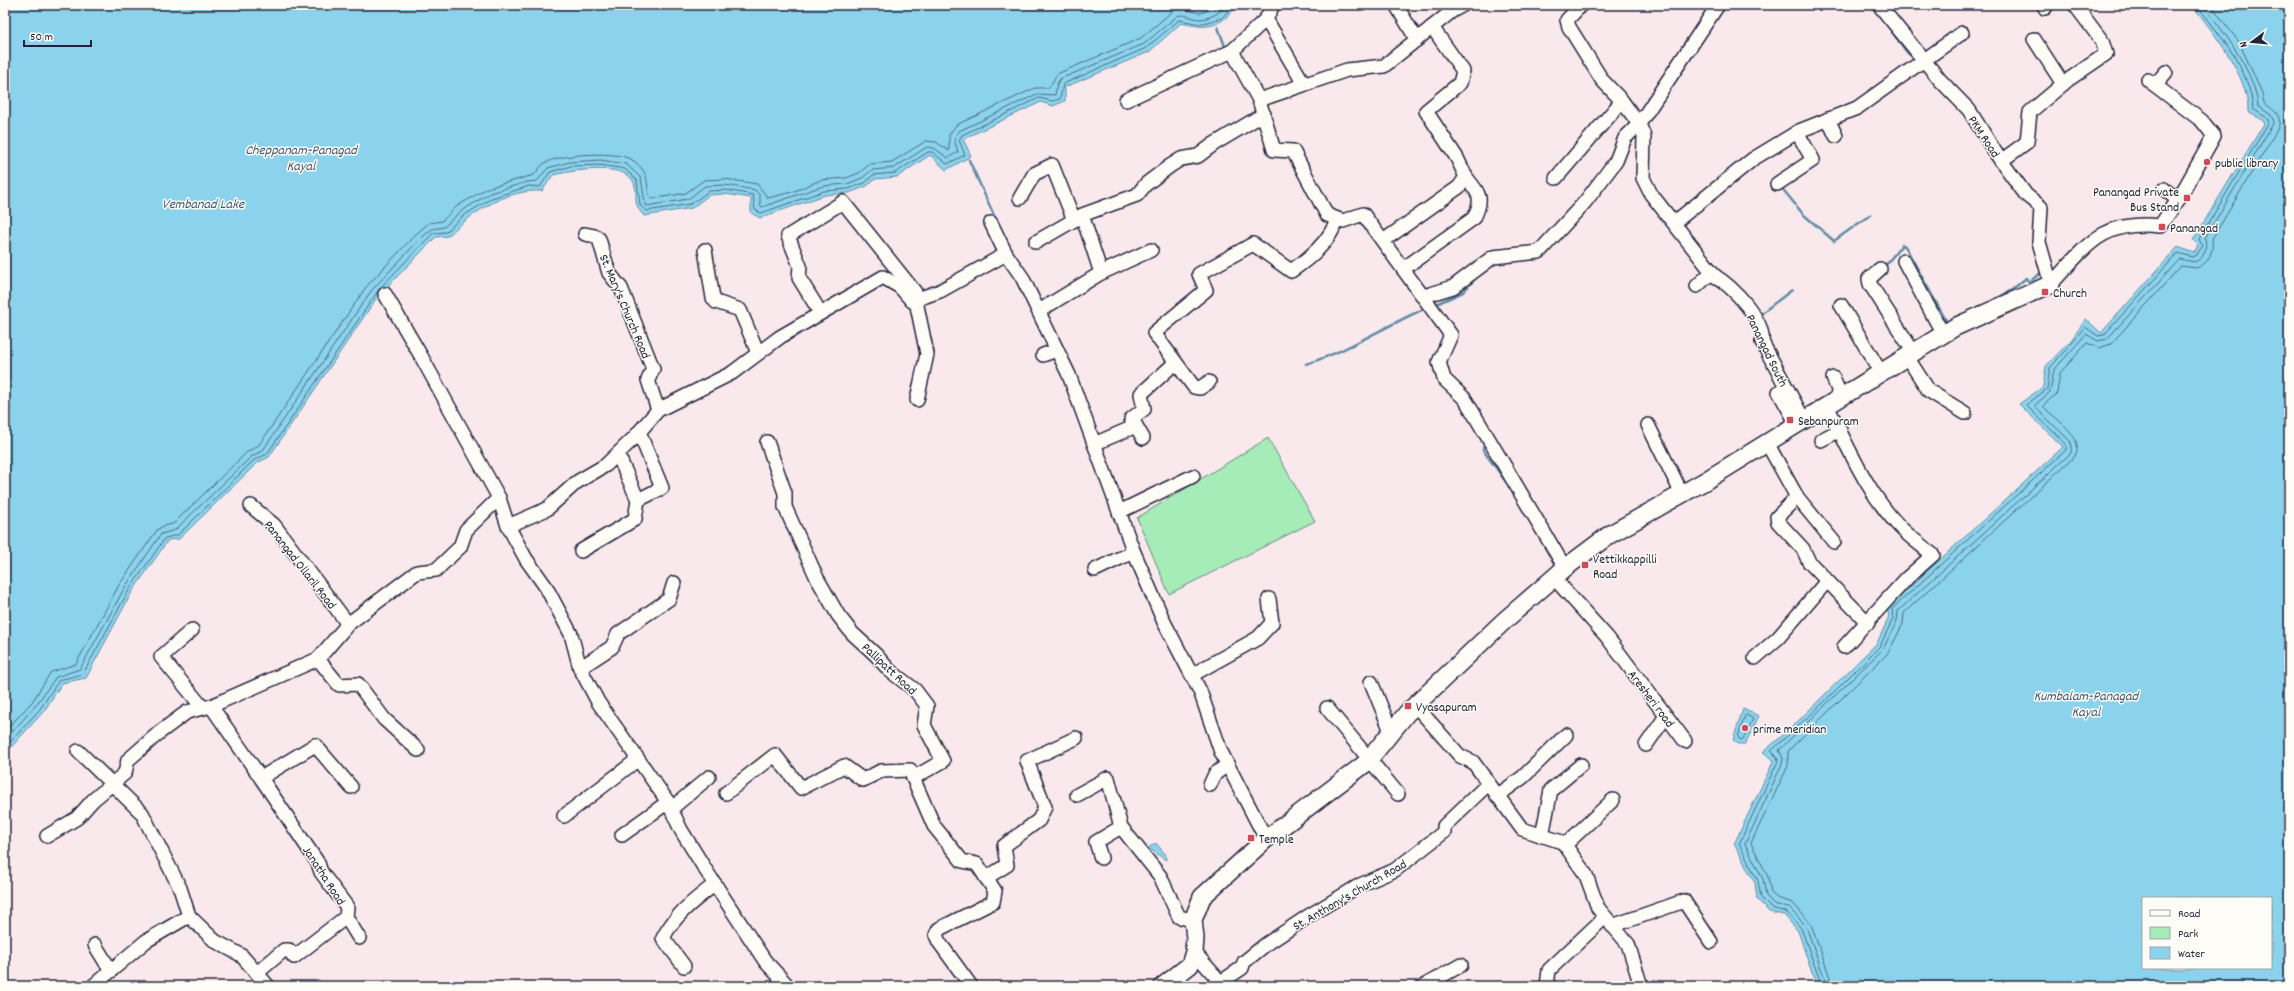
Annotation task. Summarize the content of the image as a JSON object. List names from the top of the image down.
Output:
{
  "streets": {
    "street": [
      "PKM Road",
      "St. Mary's Church Road",
      "Panangad South",
      "Panangad Ollaril Road",
      "Pallipatt Road",
      "Aresheri road",
      "Janatha Road",
      "St. Anthony's Church Road"
    ]
  },
  "water": ["Cheppanam-Panagad Kayal", "Vembanad Lake", "Kumbalam-Panagad Kayal"],
  "places": {
    "other": ["public library", "prime meridian"],
    "transit": [
      "Panangad Private Bus Stand",
      "Panangad",
      "Church",
      "Sebanpuram",
      "Vettikkappilli Road",
      "Vyasapuram",
      "Temple"
    ]
  },
  "legend": ["Road", "Park", "Water"],
  "scale_bar": "50 m",
  "north": "left"
}
